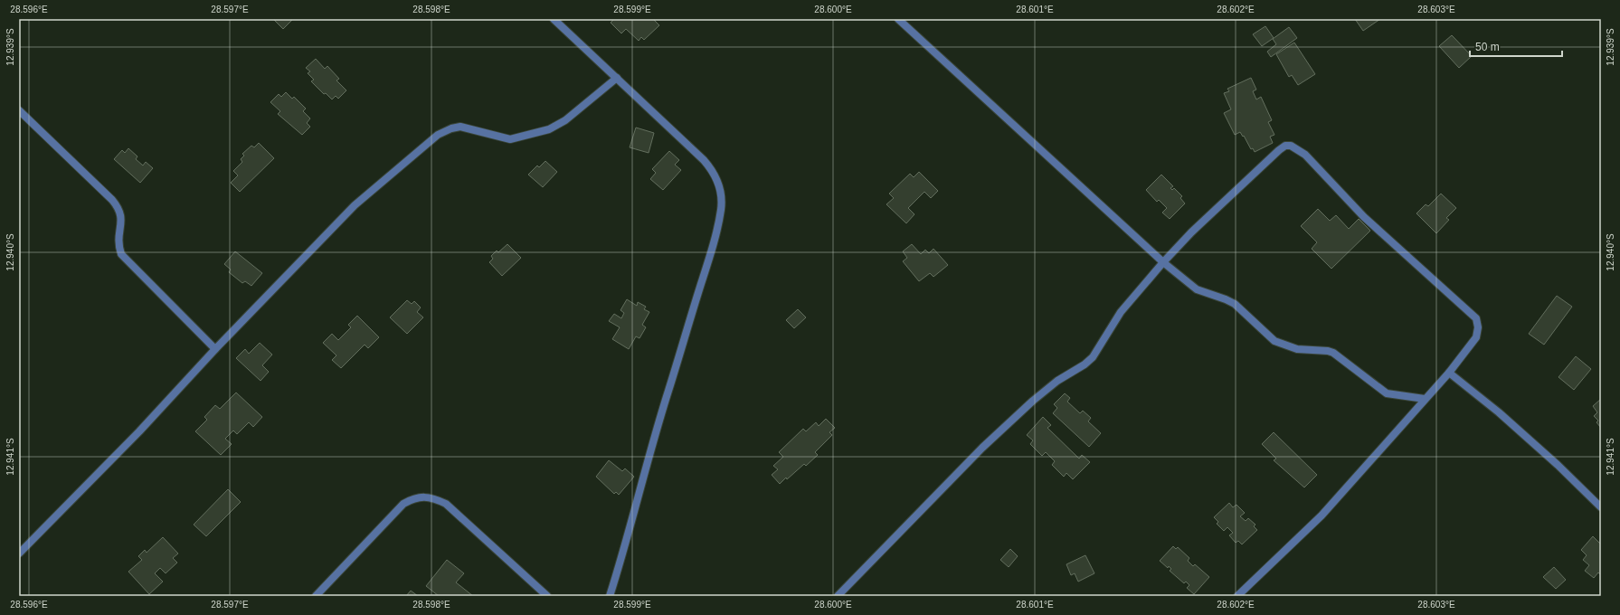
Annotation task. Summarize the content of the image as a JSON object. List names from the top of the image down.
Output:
{
  "scale_bar": "50 m",
  "coordinates": [
    "28.596°E",
    "28.597°E",
    "28.598°E",
    "28.599°E",
    "28.600°E",
    "28.601°E",
    "28.602°E",
    "28.603°E",
    "12.939°S",
    "12.940°S",
    "12.941°S"
  ]
}
